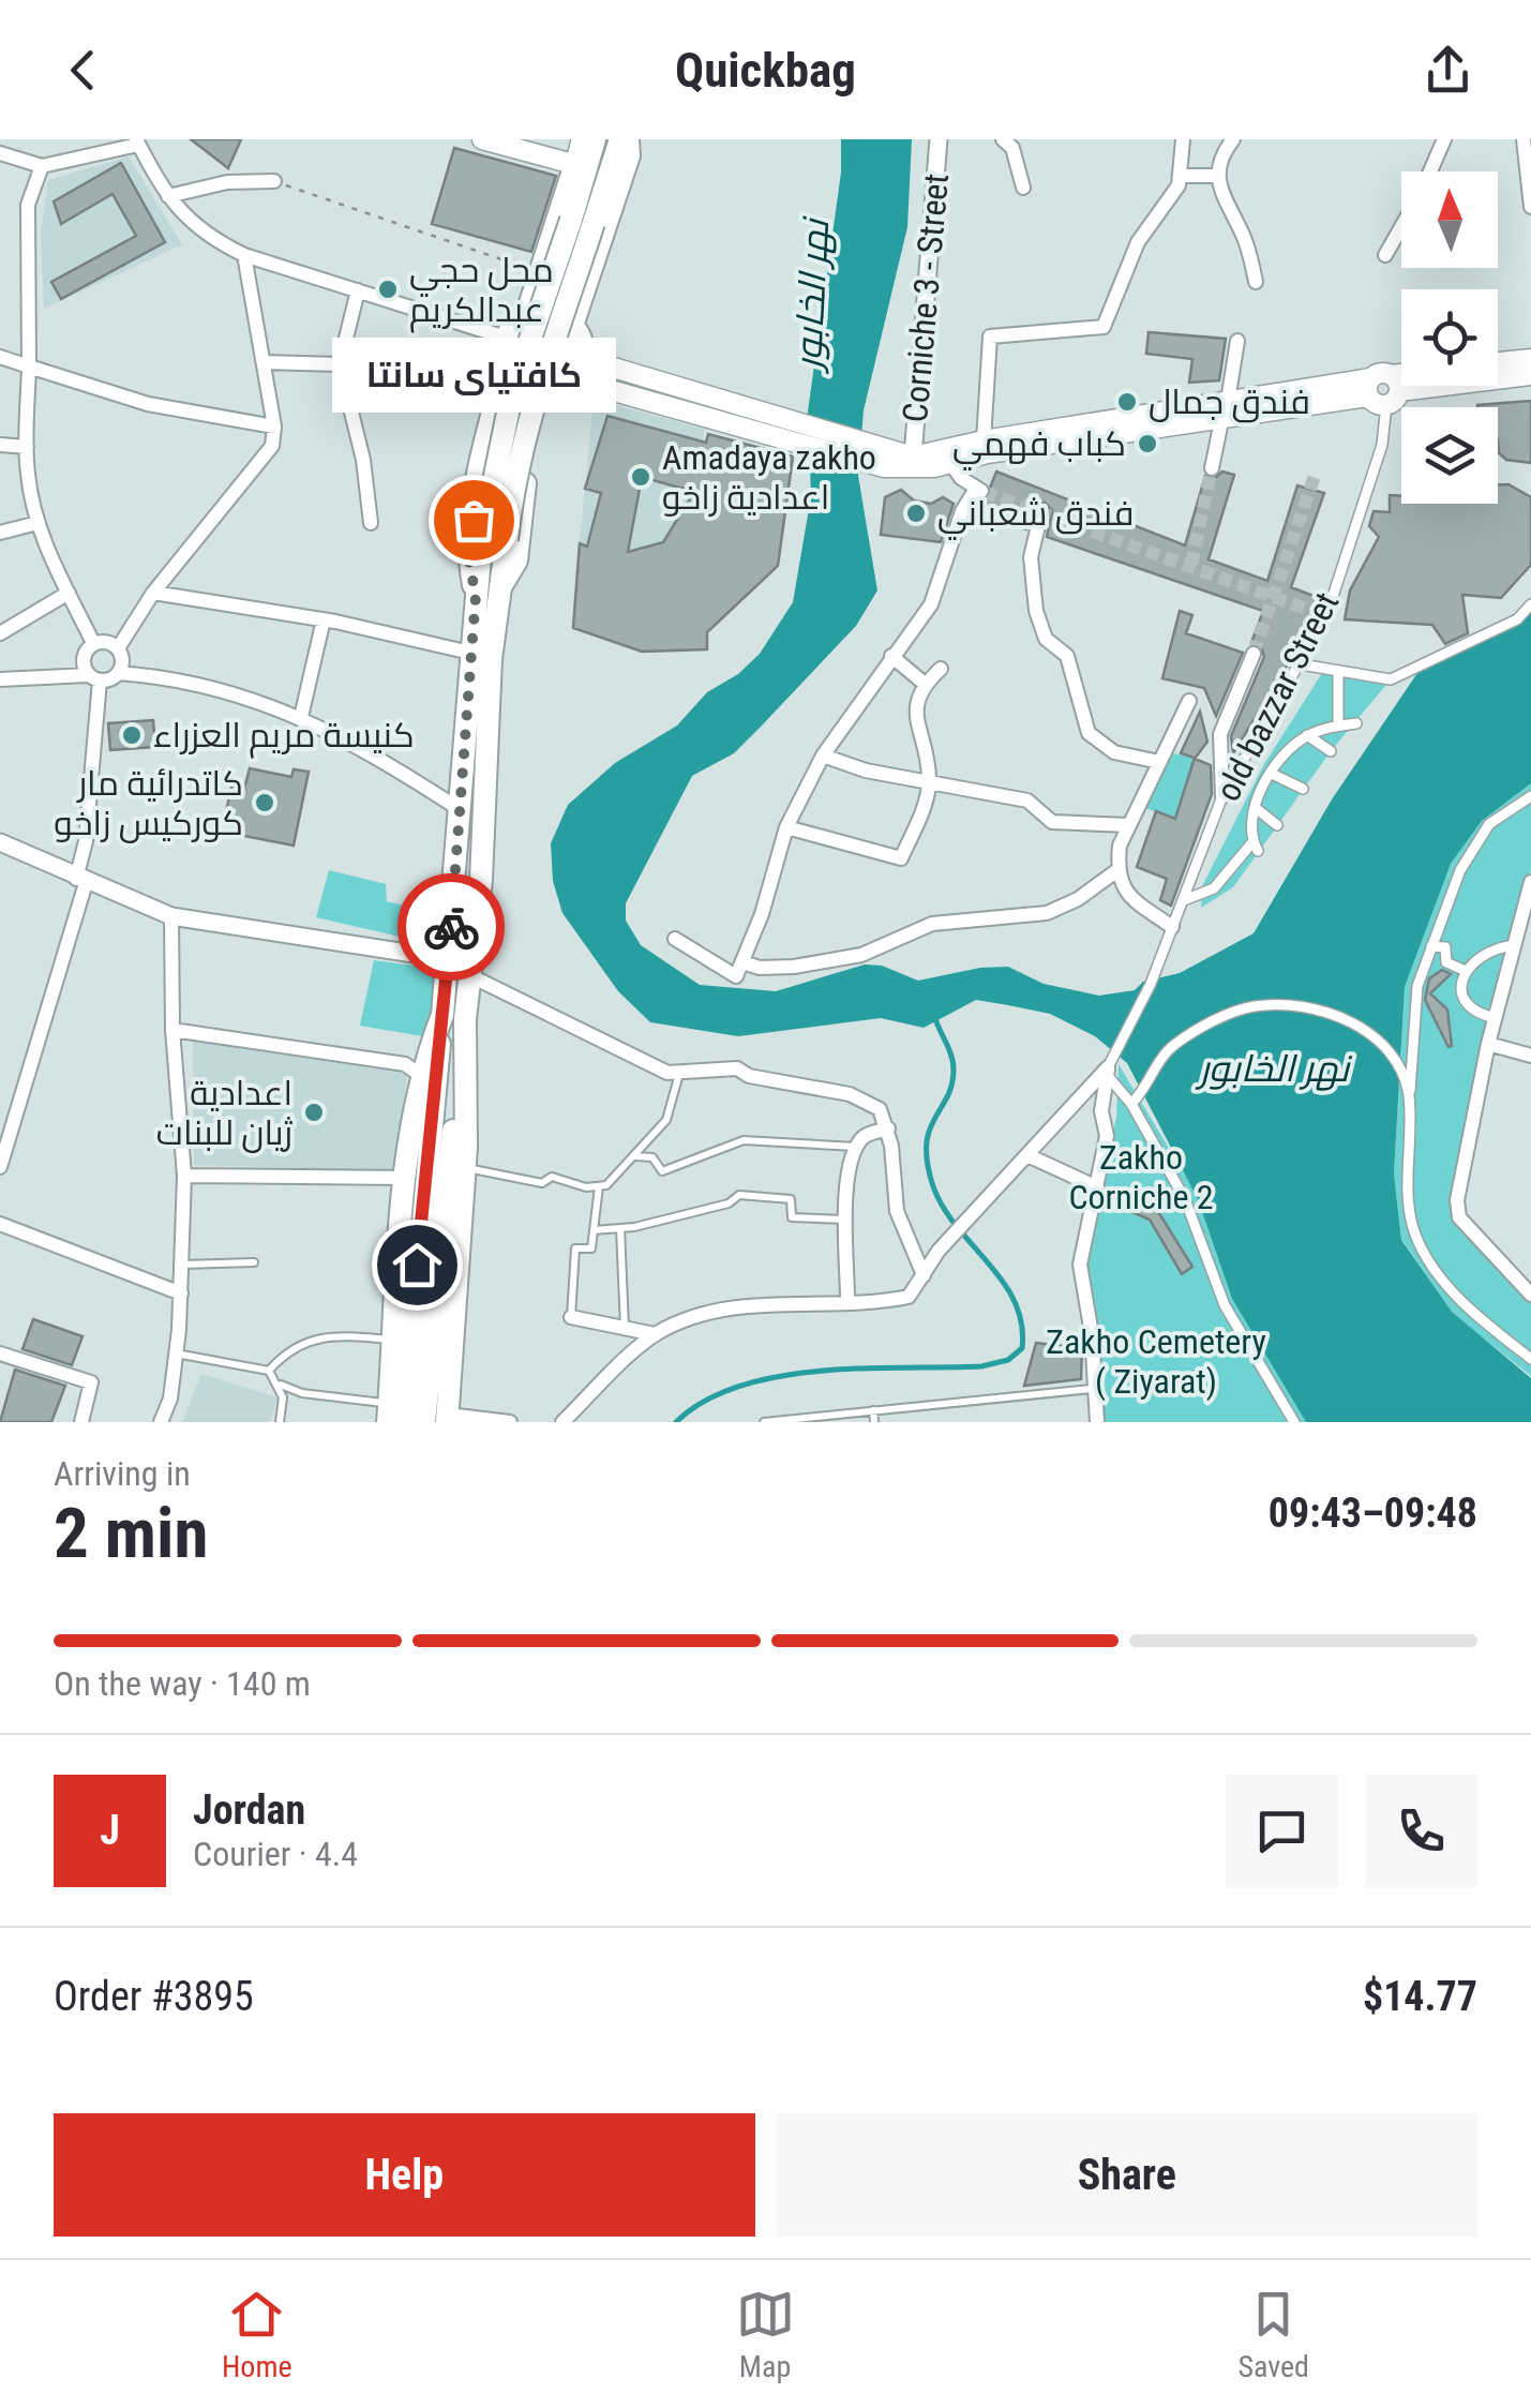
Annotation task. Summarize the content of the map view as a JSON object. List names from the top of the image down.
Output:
{
  "streets": {
    "street": ["Corniche 3 - Street", "old bazzar Street"]
  },
  "water": ["نهر الخابور"],
  "parks": ["Zakho Corniche 2", "Zakho Cemetery ( Ziyarat)"],
  "places": [
    "محل حجي عبدالكريم",
    "فندق جمال",
    "كباب فهمي",
    "Amadaya zakho اعدادية زاخو",
    "فندق شعباني",
    "کافتیای سانتا",
    "كنيسة مريم العزراء",
    "كاتدرائية مار كوركيس زاخو",
    "اعدادية ژیان للبنات"
  ],
  "north": "top",
  "page": {
    "header": "Quickbag",
    "bubble": "کافتیای سانتا",
    "heading": ["2 min", "Arriving in", "09:43–09:48"],
    "panel": [
      "Jordan",
      "Courier · 4.4",
      "Order #3895",
      "$14.77"
    ],
    "bar": "On the way · 140 m",
    "round": "J",
    "buttons": ["Help", "Share"],
    "tabs": ["Home", "Map", "Saved"]
  }
}
